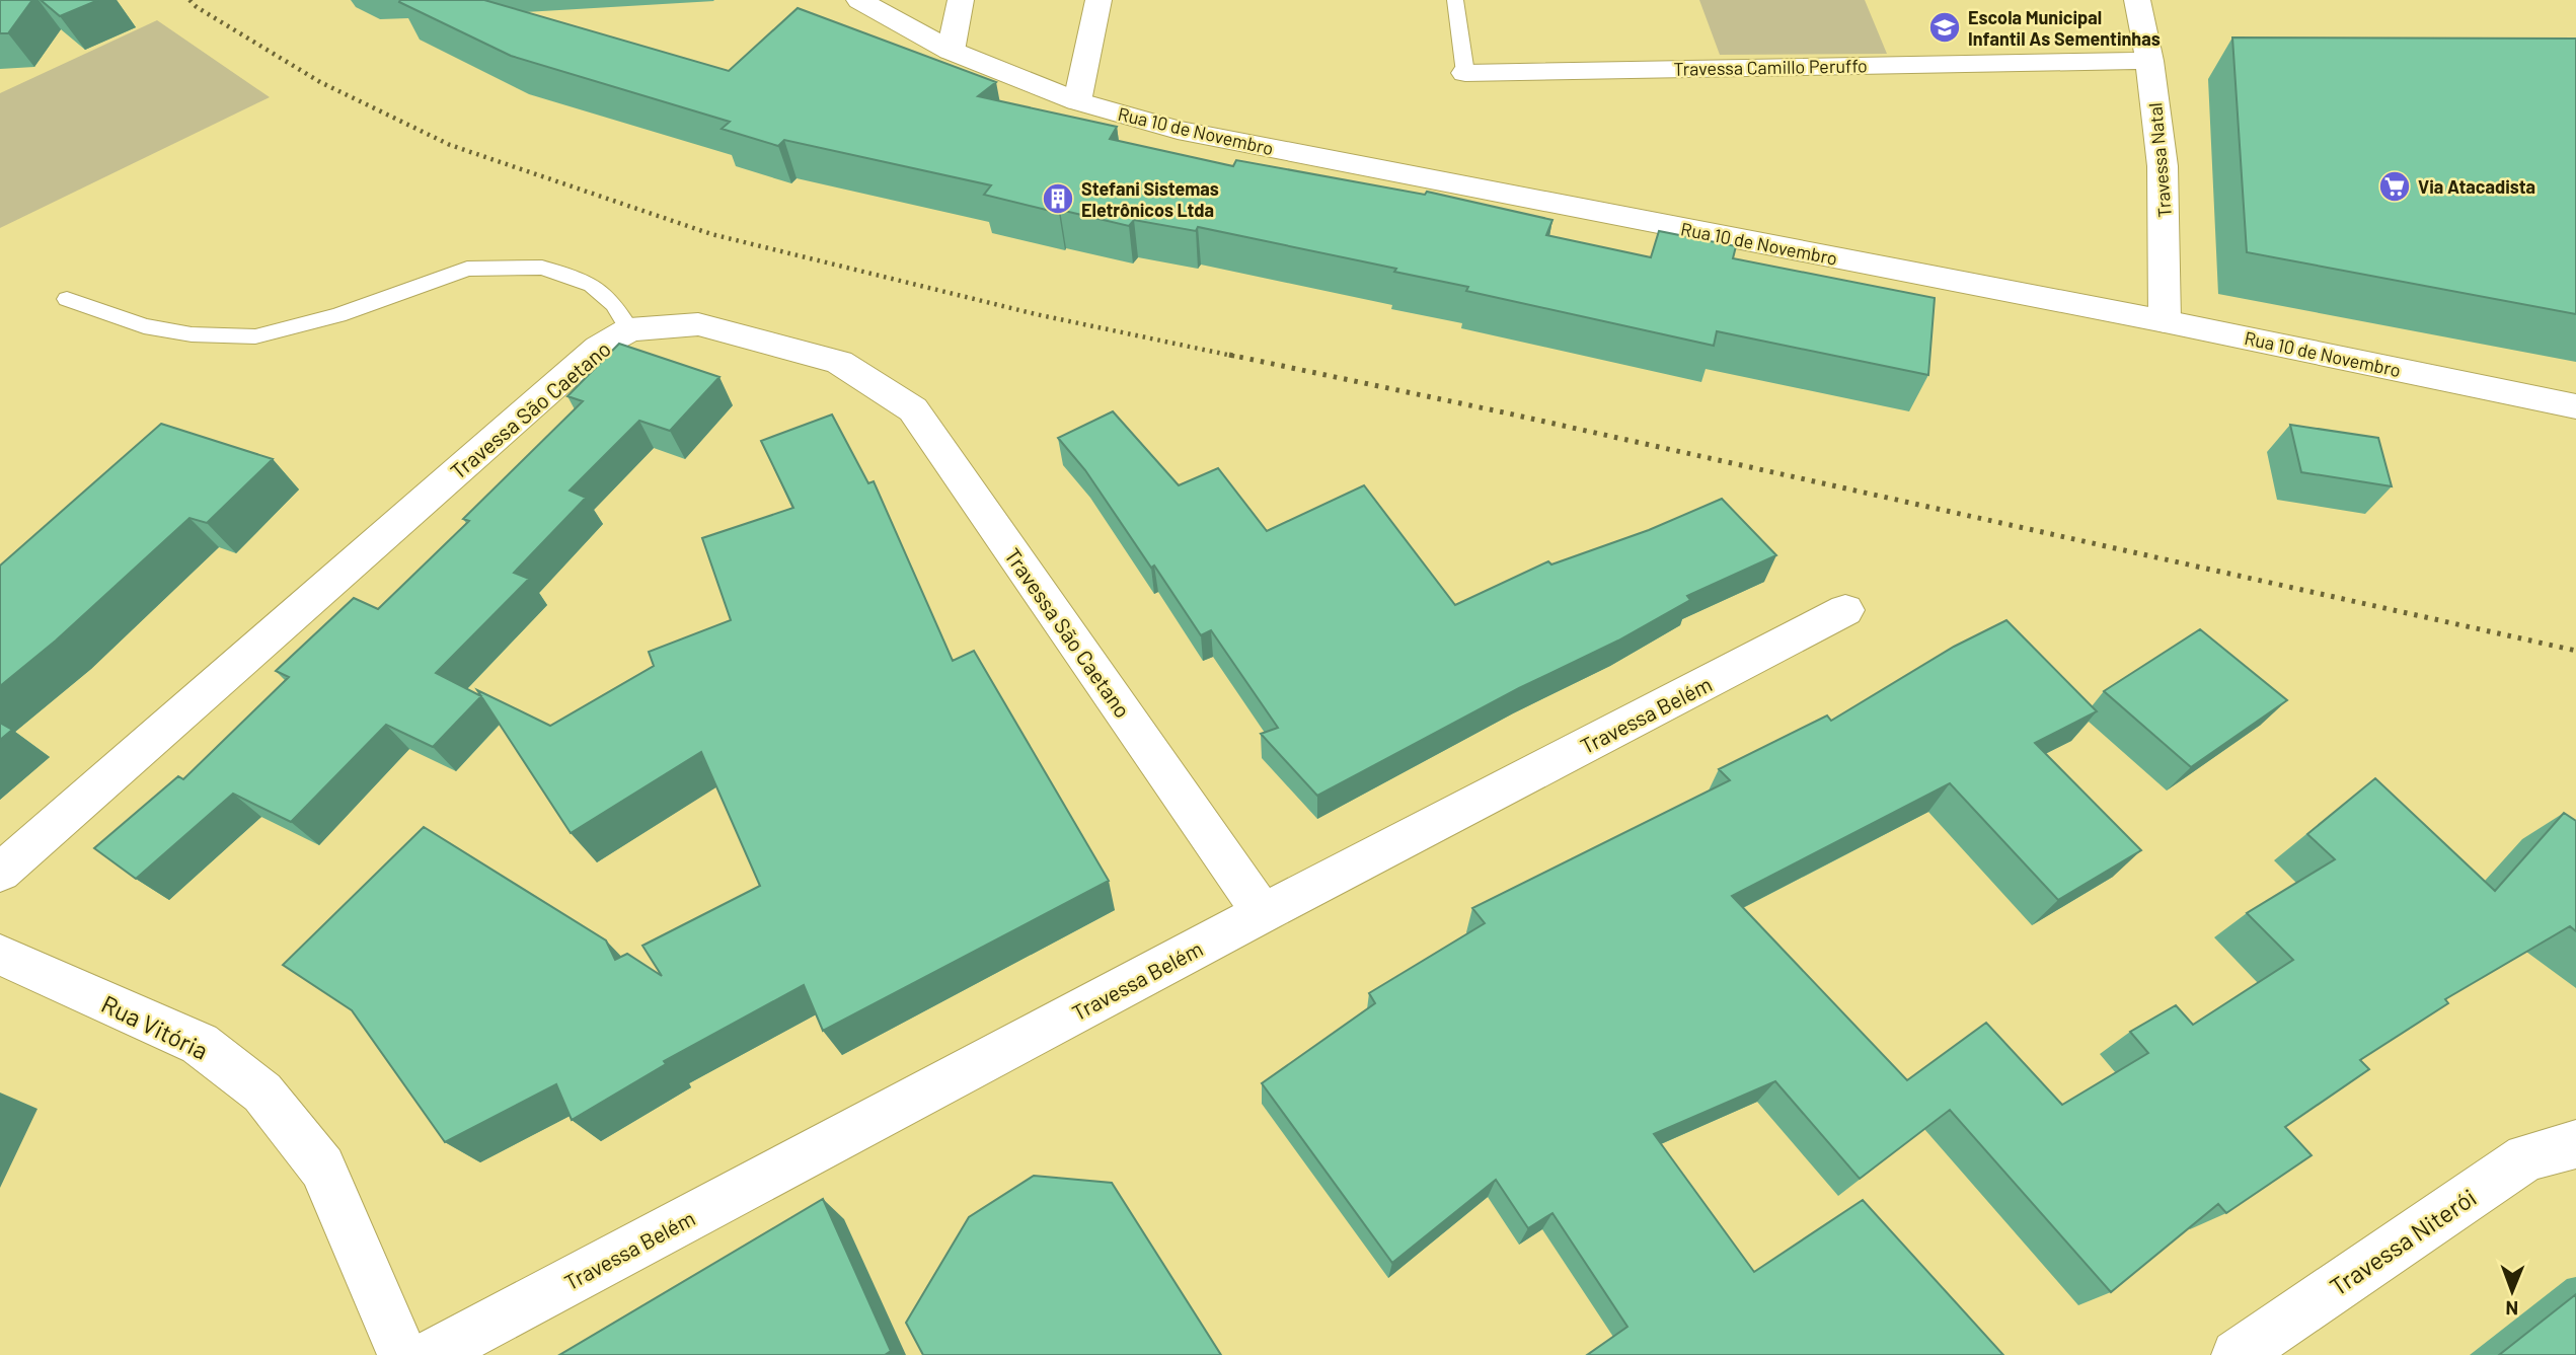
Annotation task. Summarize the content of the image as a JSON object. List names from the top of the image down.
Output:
{
  "streets": {
    "street": [
      "Travessa Camillo Peruffo",
      "Rua 10 de Novembro",
      "Travessa Natal",
      "Travessa São Caetano",
      "Travessa Belém",
      "Rua Vitória",
      "Travessa Niterói"
    ]
  },
  "crossings": [
    ["Travessa Camillo Peruffo", "Travessa Natal"],
    ["Rua 10 de Novembro", "Travessa Natal"],
    ["Travessa São Caetano", "Travessa Belém"]
  ],
  "places": {
    "school or university": ["Escola Municipal Infantil As Sementinhas"],
    "supermarket": ["Via Atacadista"],
    "building": ["Stefani Sistemas Eletrônicos Ltda"]
  },
  "north": "bottom"
}
